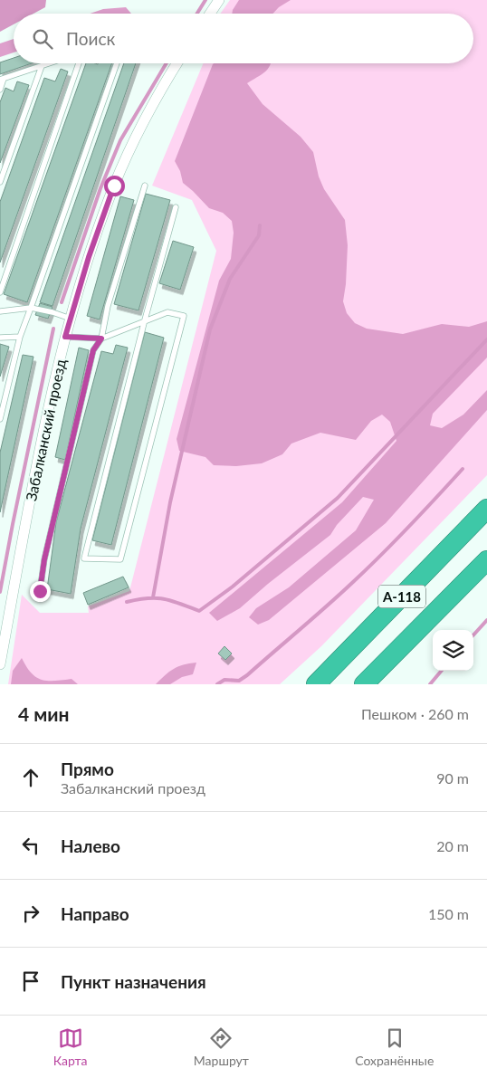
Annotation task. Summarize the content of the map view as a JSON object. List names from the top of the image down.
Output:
{
  "streets": {
    "highway": ["А-118"],
    "street": ["Забалканский проезд"]
  },
  "page": {
    "search": "Поиск",
    "heading": ["4 мин", "Пешком · 260 m"],
    "list": [
      ["Прямо", "Забалканский проезд", "90 m"],
      ["Налево", "20 m"],
      ["Направо", "150 m"],
      "Пункт назначения"
    ],
    "nav": ["Карта", "Маршрут", "Сохранённые"]
  }
}
